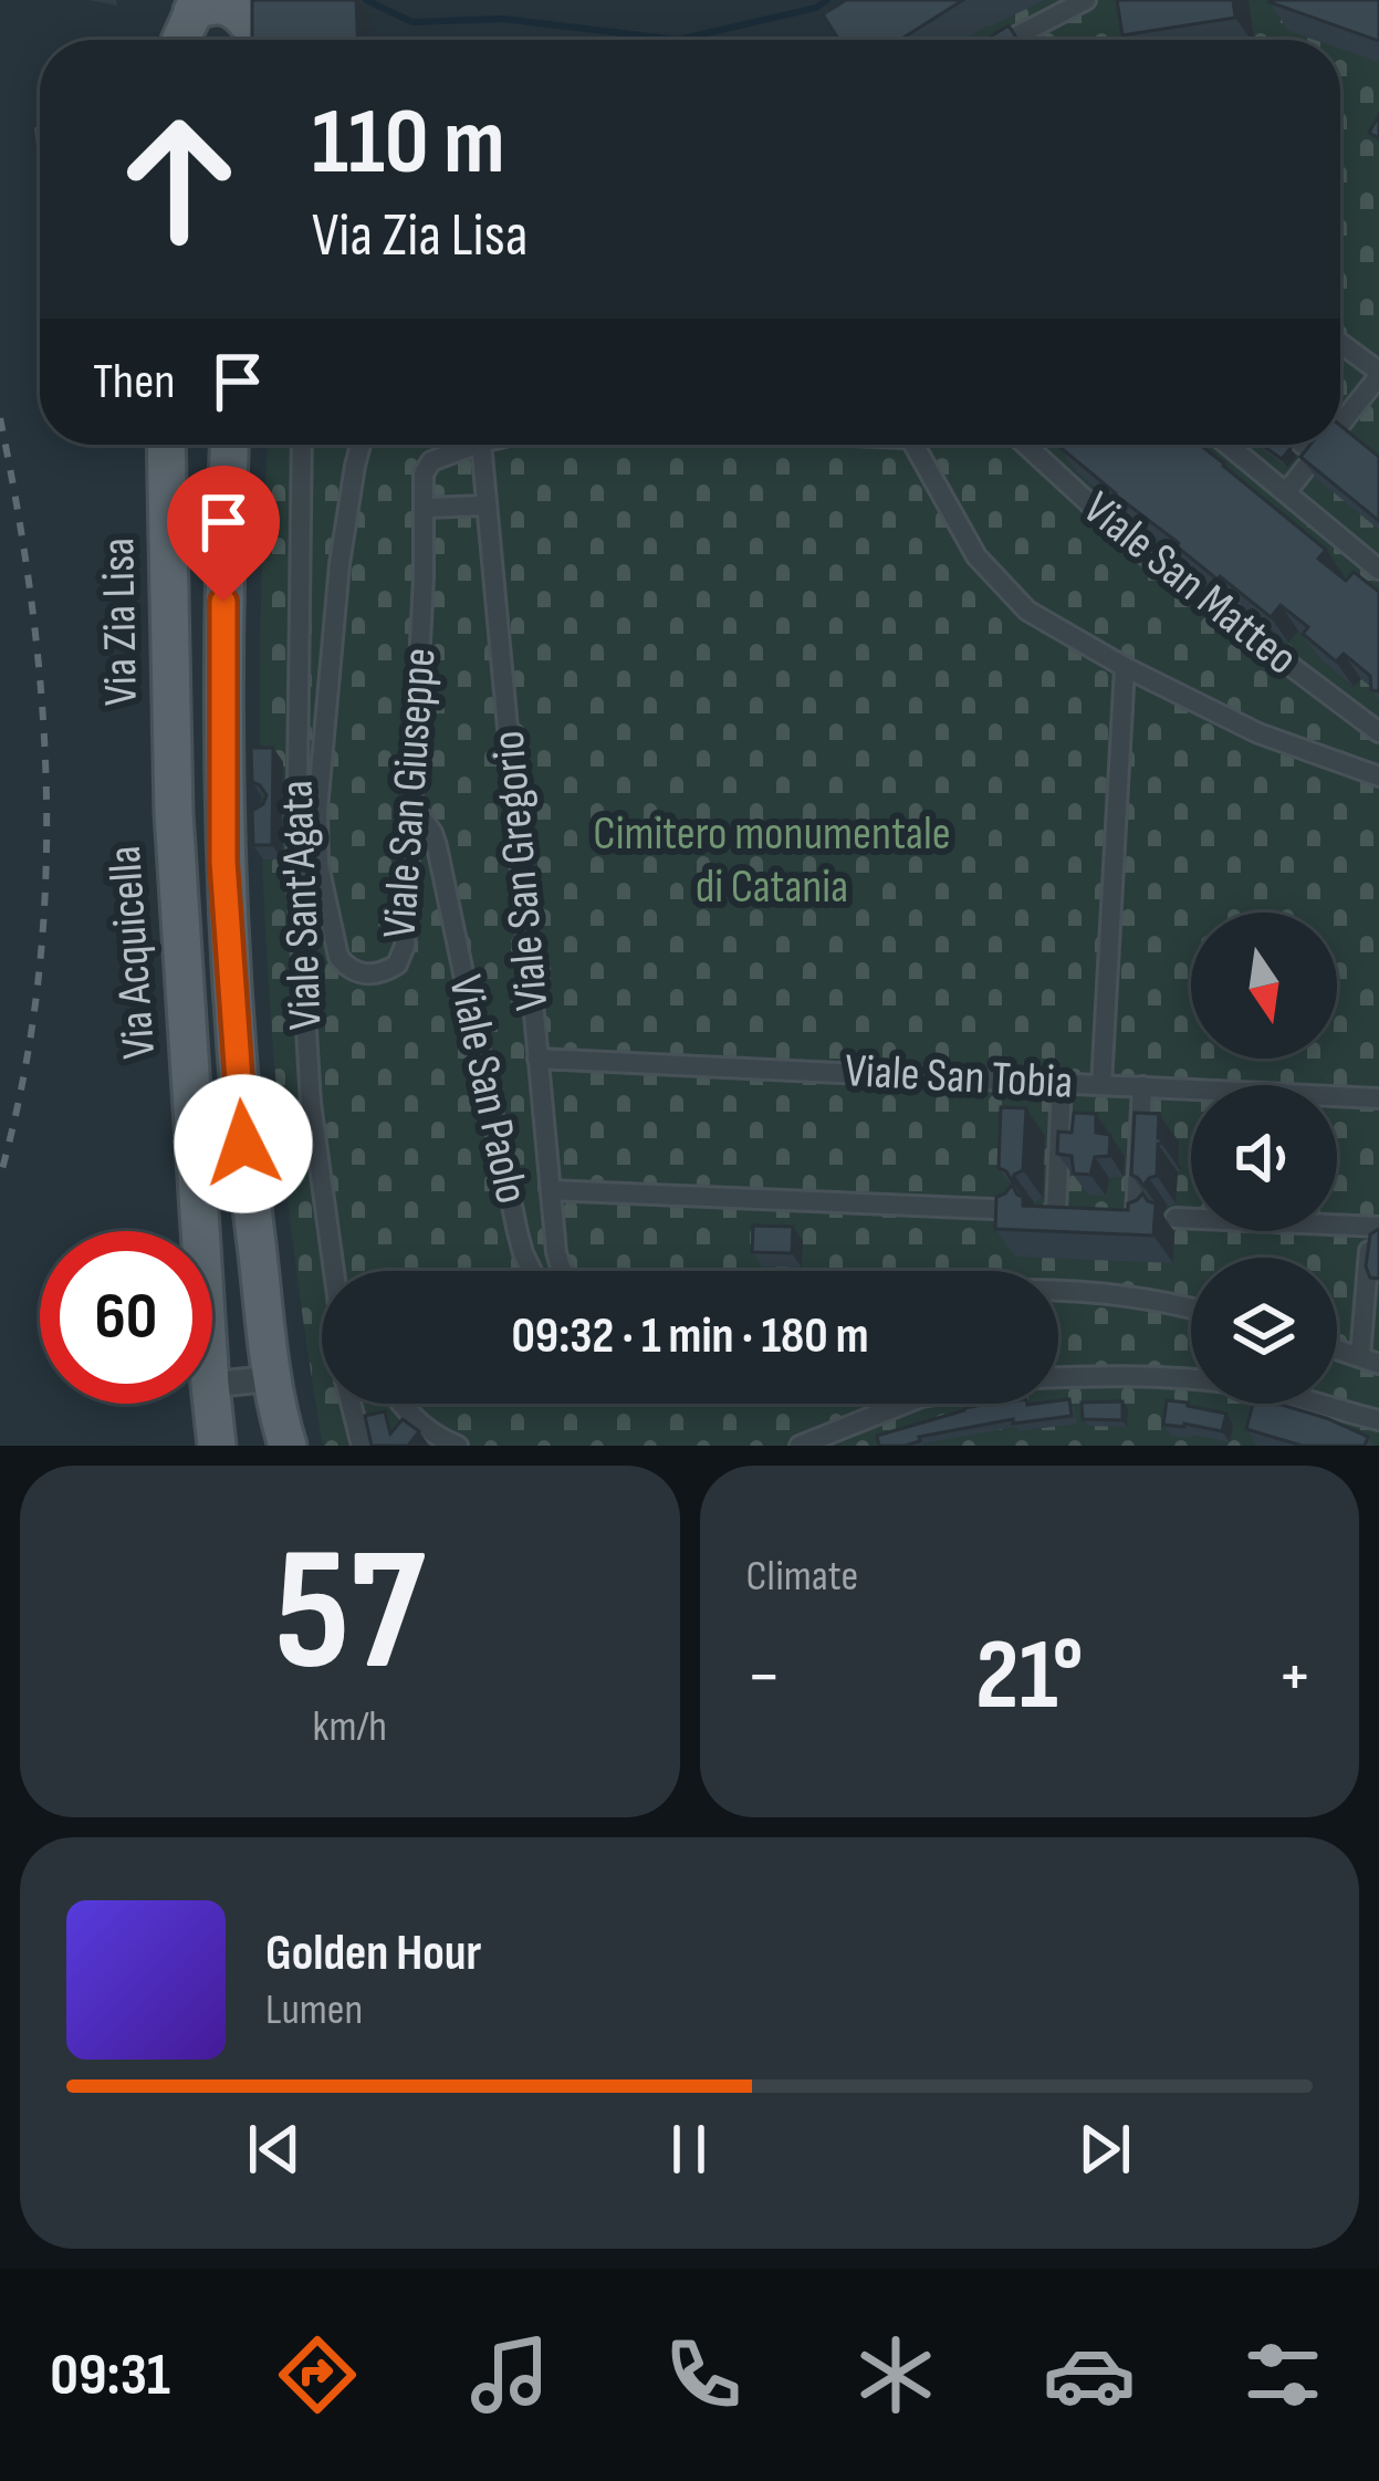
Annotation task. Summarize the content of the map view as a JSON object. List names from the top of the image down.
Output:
{
  "streets": {
    "main road": ["Via Zia Lisa", "Via Acquicella"],
    "street": [
      "Viale San Matteo",
      "Viale San Giuseppe",
      "Viale San Gregorio",
      "Viale Sant'Agata",
      "Viale San Tobia",
      "Viale San Paolo"
    ]
  },
  "crossings": [
    ["Via Zia Lisa", "Via Acquicella"],
    ["Viale San Giuseppe", "Viale Sant'Agata"],
    ["Viale San Giuseppe", "Viale San Paolo"],
    ["Viale San Gregorio", "Viale San Tobia"]
  ],
  "parks": ["Cimitero monumentale di Catania"],
  "north": "bottom",
  "page": {
    "turn": ["110 m", "Via Zia Lisa"],
    "then": "Then",
    "limit": "60",
    "trip": "09:32 · 1 min · 180 m",
    "tile": [
      ["57", "km/h"],
      "Climate"
    ],
    "heat": ["−", "21°", "+"],
    "song": ["Golden Hour", "Lumen"],
    "tabs": "09:31"
  }
}
